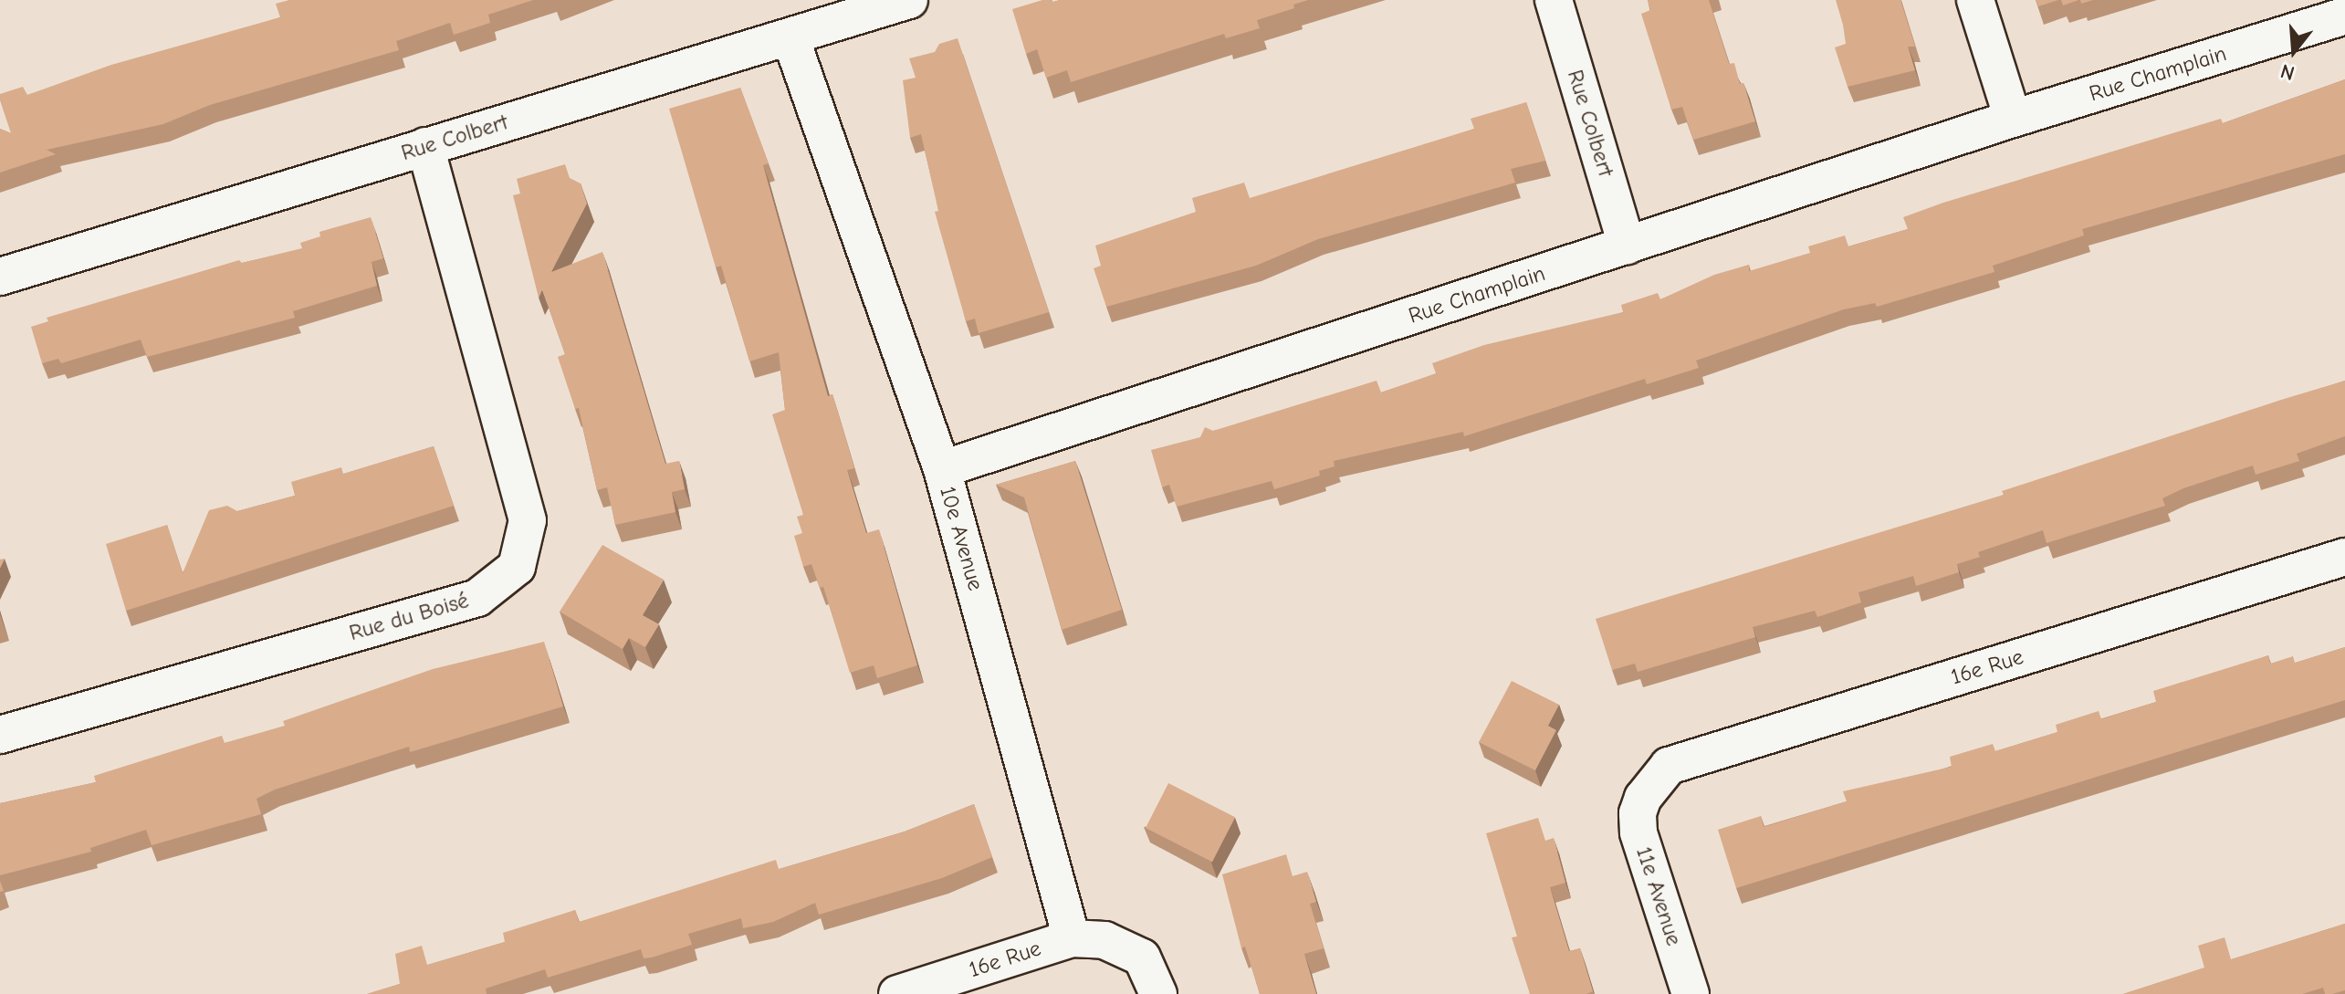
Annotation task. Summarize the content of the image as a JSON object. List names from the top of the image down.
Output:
{
  "streets": {
    "street": [
      "Rue Champlain",
      "Rue Colbert",
      "10e Avenue",
      "Rue du Boisé",
      "16e Rue",
      "11e Avenue"
    ]
  },
  "crossings": [
    ["Rue Champlain", "Rue Colbert"],
    ["Rue Champlain", "10e Avenue"],
    ["Rue Colbert", "10e Avenue"],
    ["Rue Colbert", "Rue du Boisé"],
    ["10e Avenue", "16e Rue"],
    ["16e Rue", "11e Avenue"]
  ],
  "north": "bottom"
}
